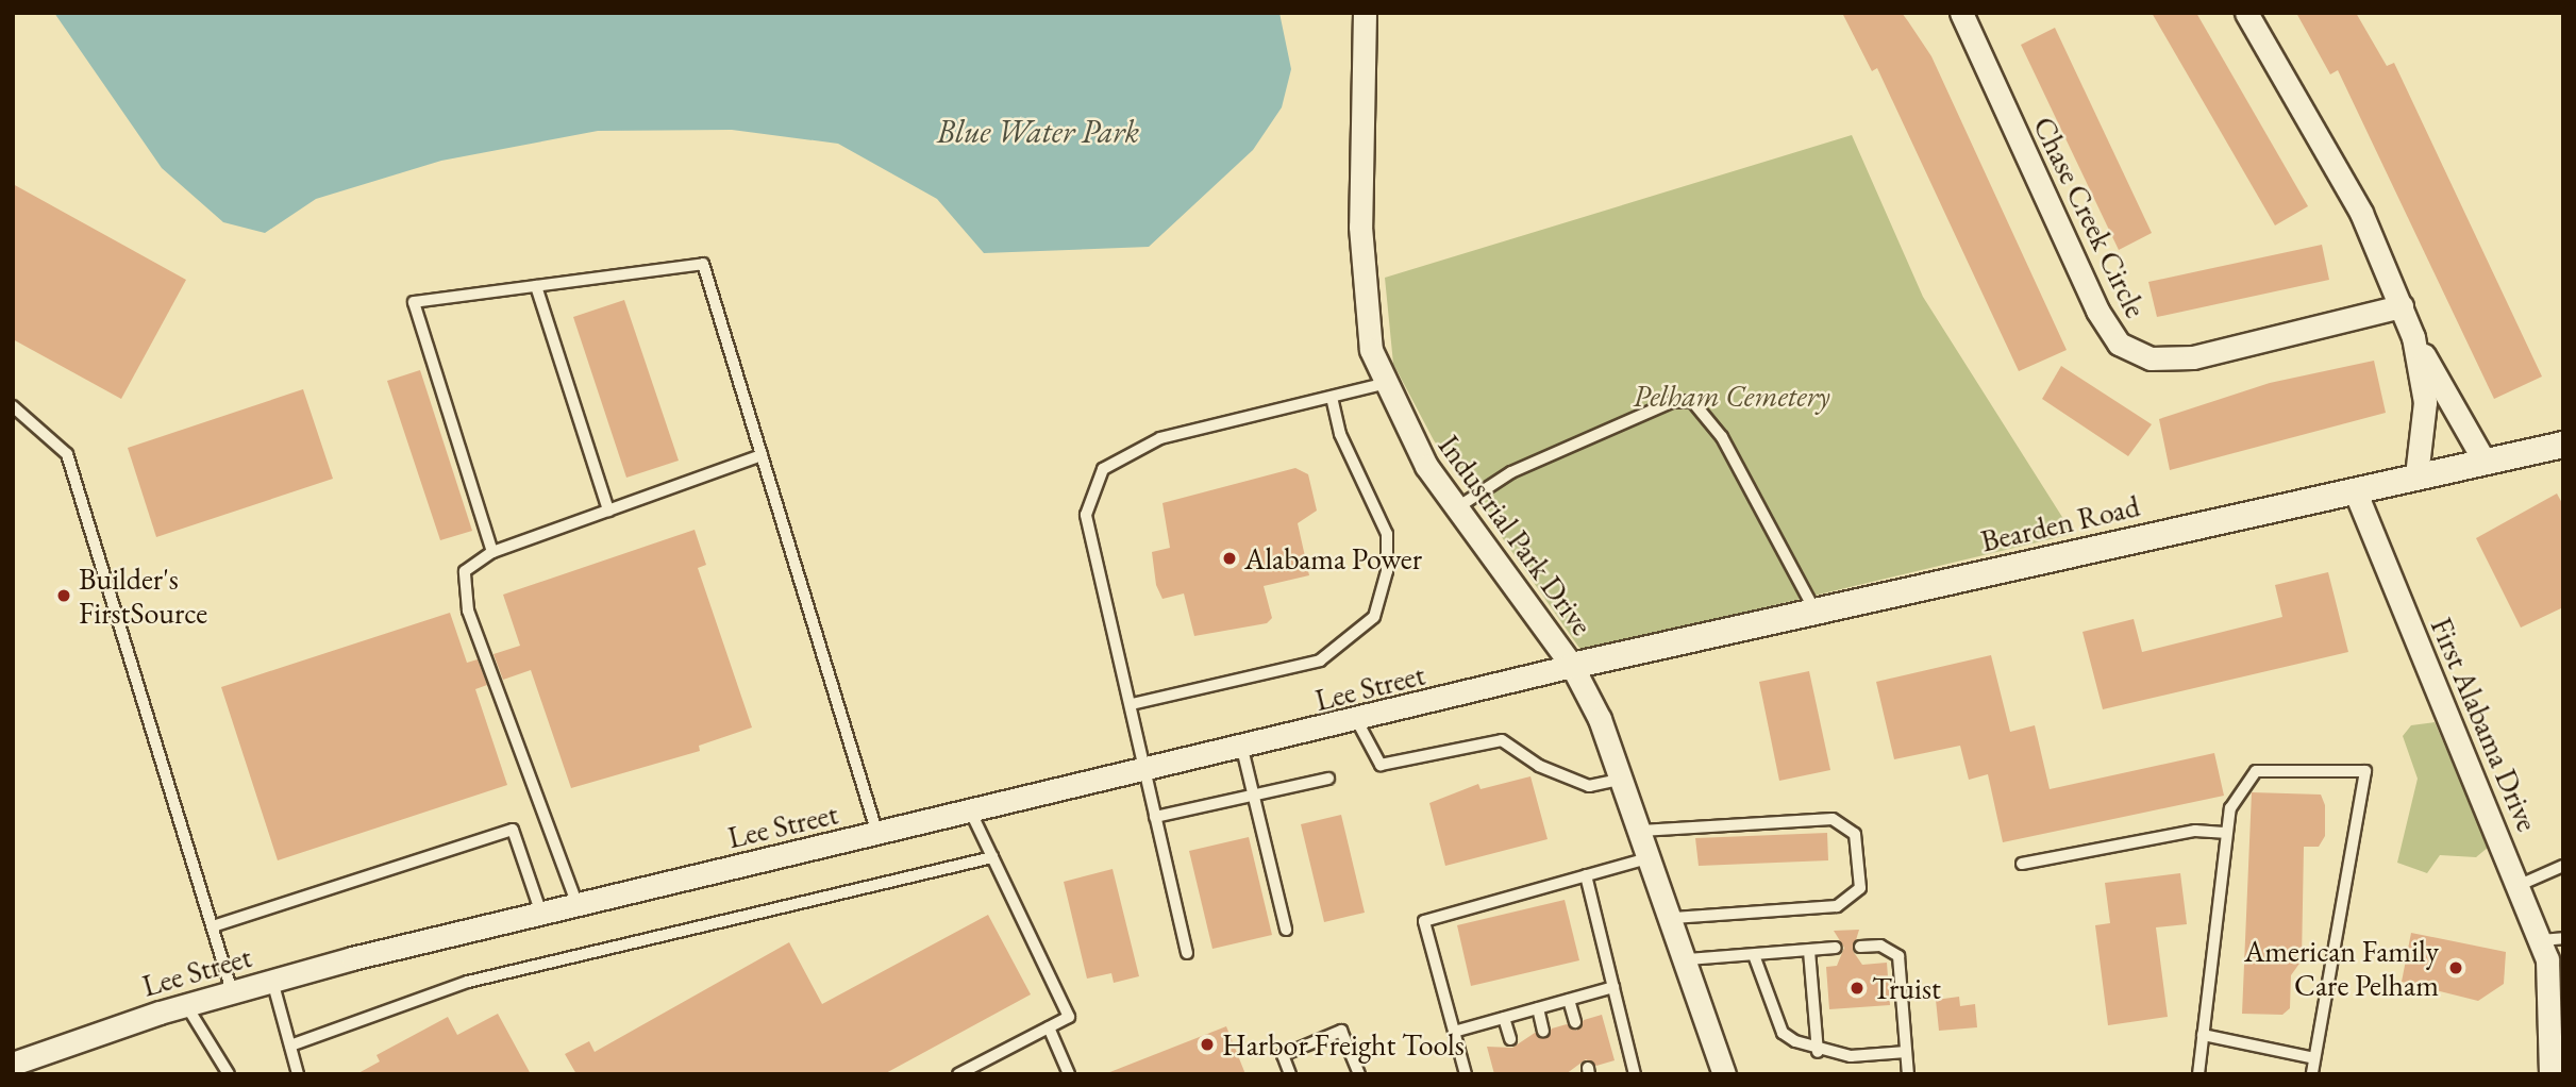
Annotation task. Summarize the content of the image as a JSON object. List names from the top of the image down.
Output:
{
  "streets": {
    "street": [
      "Chase Creek Circle",
      "Bearden Road",
      "Industrial Park Drive",
      "Lee Street",
      "First Alabama Drive"
    ]
  },
  "crossings": [
    ["Bearden Road", "Industrial Park Drive"],
    ["Bearden Road", "Lee Street"],
    ["Bearden Road", "First Alabama Drive"],
    ["Industrial Park Drive", "Lee Street"]
  ],
  "water": ["Blue Water Park"],
  "parks": ["Pelham Cemetery"],
  "places": [
    "Alabama Power",
    "Builder's FirstSource",
    "American Family Care Pelham",
    "Truist",
    "Harbor Freight Tools"
  ]
}
